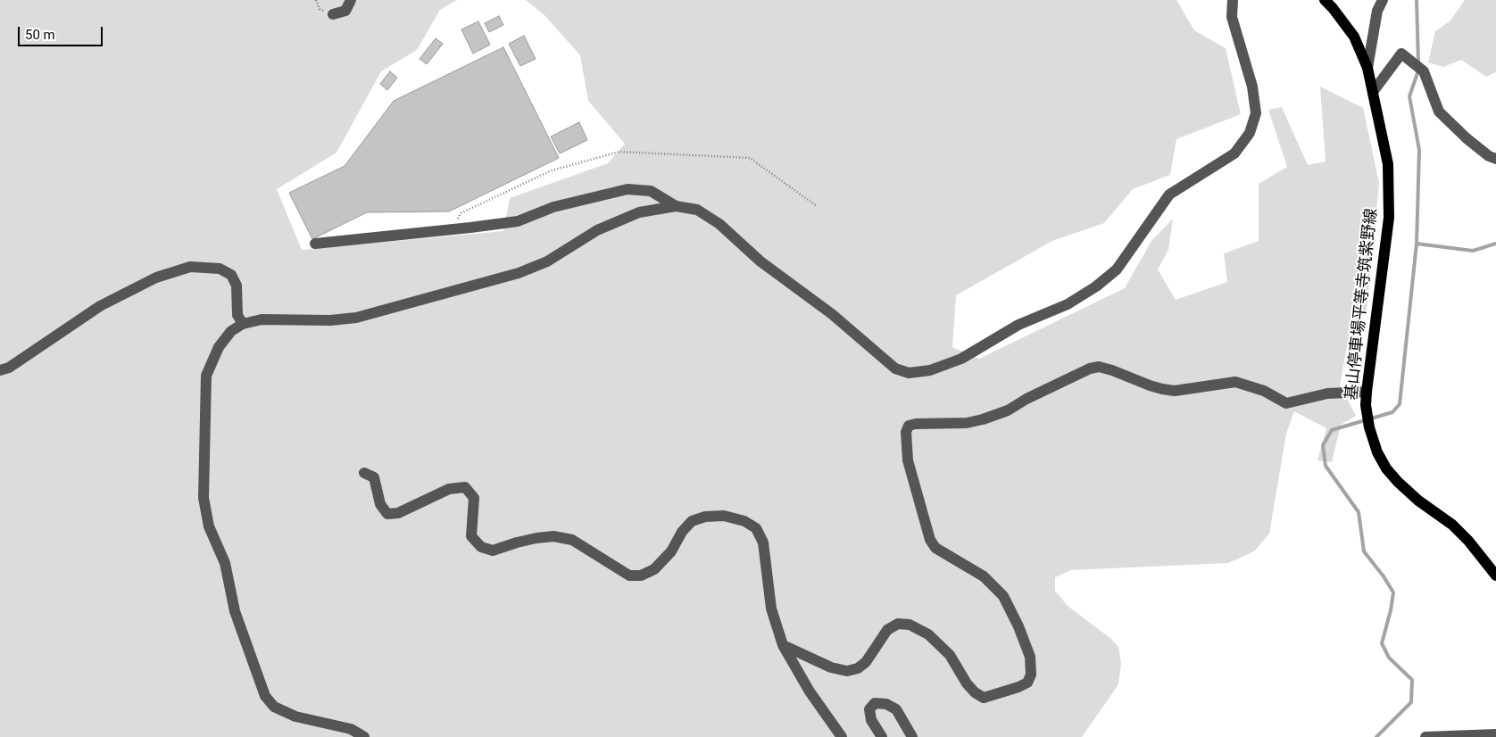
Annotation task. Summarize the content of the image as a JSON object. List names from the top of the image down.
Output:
{
  "streets": {
    "main road": ["基山停車場平等寺筑紫野線"]
  },
  "scale_bar": "50 m"
}
